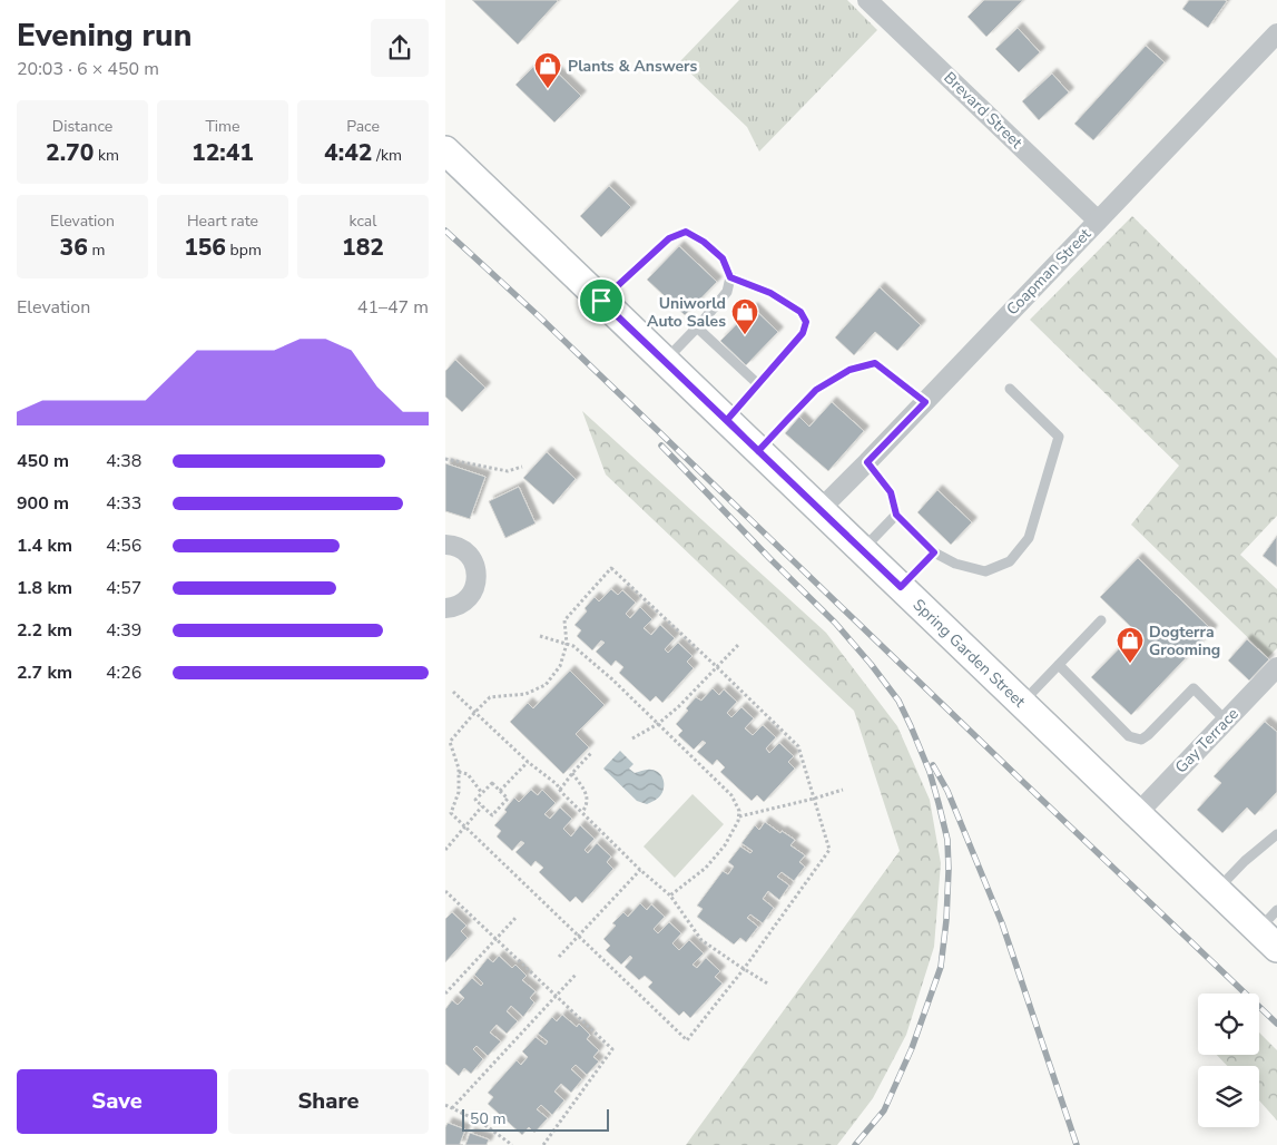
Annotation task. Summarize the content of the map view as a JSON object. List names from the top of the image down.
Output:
{
  "streets": {
    "main road": ["Spring Garden Street"],
    "street": ["Brevard Street", "Coapman Street", "Gay Terrace"]
  },
  "crossings": [
    ["Brevard Street", "Coapman Street"],
    ["Coapman Street", "Spring Garden Street"],
    ["Spring Garden Street", "Gay Terrace"]
  ],
  "places": {
    "shop": ["Plants & Answers", "Uniworld Auto Sales", "Dogterra Grooming"]
  },
  "scale_bar": "50 m",
  "page": {
    "heading": ["Evening run", "20:03 · 6 × 450 m"],
    "stats": [
      ["Distance", "2.70 km"],
      ["Time", "12:41"],
      ["Pace", "4:42 /km"],
      ["Elevation", "36 m"],
      ["Heart rate", "156 bpm"],
      ["kcal", "182"]
    ],
    "chart": ["Elevation", "41–47 m"],
    "list": [
      {
        "name": "450 m",
        "note": "4:38"
      },
      {
        "name": "900 m",
        "note": "4:33"
      },
      {
        "name": "1.4 km",
        "note": "4:56"
      },
      {
        "name": "1.8 km",
        "note": "4:57"
      },
      {
        "name": "2.2 km",
        "note": "4:39"
      },
      {
        "name": "2.7 km",
        "note": "4:26"
      }
    ],
    "buttons": ["Save", "Share"],
    "scale": "50 m"
  }
}
